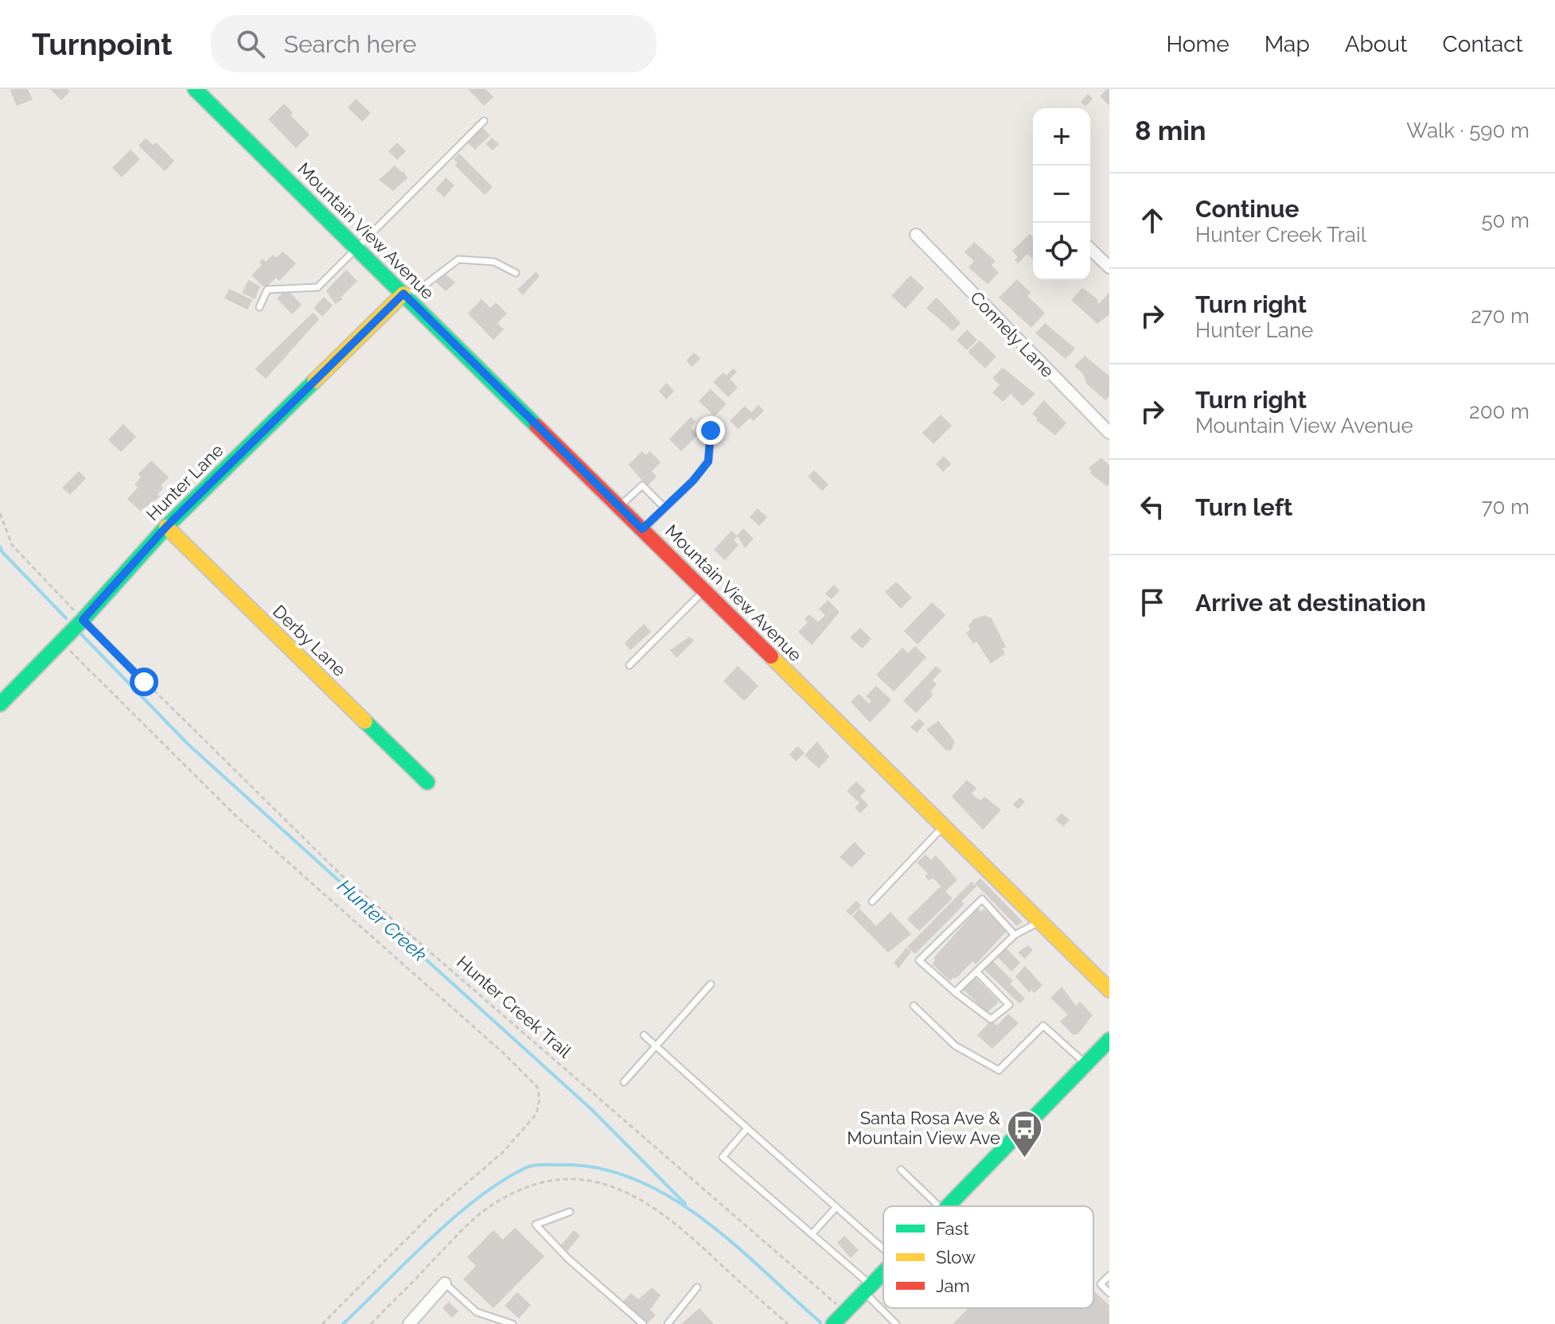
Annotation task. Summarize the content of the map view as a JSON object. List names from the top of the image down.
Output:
{
  "streets": {
    "street": [
      "Mountain View Avenue",
      "Connely Lane",
      "Hunter Lane",
      "Derby Lane"
    ],
    "path": ["Hunter Creek Trail"]
  },
  "crossings": [
    ["Mountain View Avenue", "Hunter Lane"],
    ["Hunter Lane", "Derby Lane"],
    ["Hunter Lane", "Hunter Creek Trail"]
  ],
  "water": ["Hunter Creek"],
  "places": {
    "bus stop": ["Santa Rosa Ave & Mountain View Ave"]
  },
  "legend": ["Fast", "Slow", "Jam"],
  "page": {
    "header": "Turnpoint",
    "search": "Search here",
    "nav": [
      "Home",
      "Map",
      "About",
      "Contact"
    ],
    "heading": ["8 min", "Walk · 590 m"],
    "map_buttons": ["+", "−"],
    "list": [
      ["Continue", "Hunter Creek Trail", "50 m"],
      ["Turn right", "Hunter Lane", "270 m"],
      ["Turn right", "Mountain View Avenue", "200 m"],
      ["Turn left", "70 m"],
      "Arrive at destination"
    ]
  }
}
